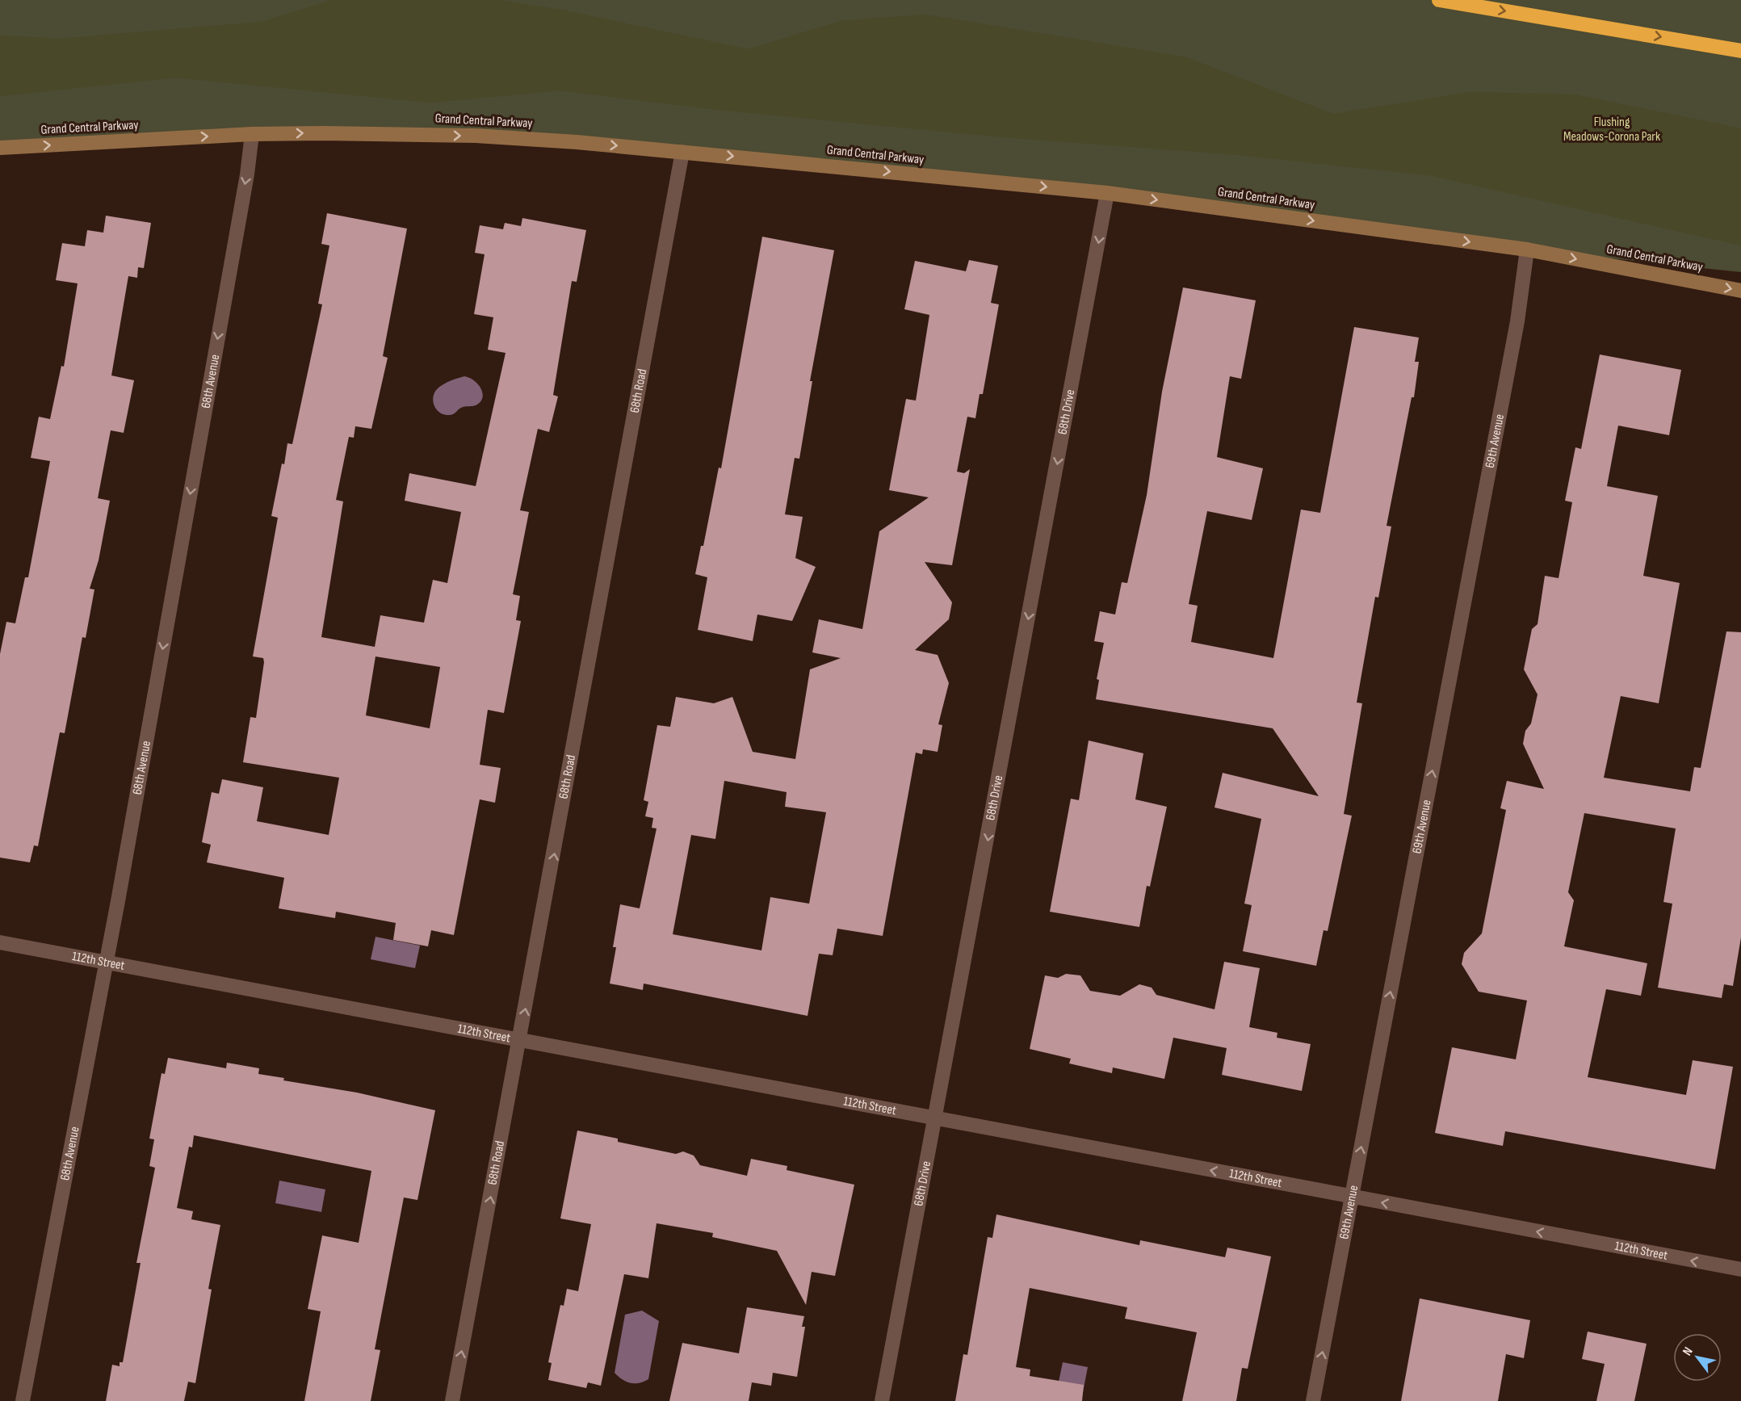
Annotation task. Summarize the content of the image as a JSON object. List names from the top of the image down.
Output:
{
  "streets": {
    "street": [
      "Grand Central Parkway",
      "68th Avenue",
      "68th Road",
      "68th Drive",
      "69th Avenue",
      "112th Street"
    ]
  },
  "crossings": [
    ["Grand Central Parkway", "68th Avenue"],
    ["Grand Central Parkway", "68th Road"],
    ["Grand Central Parkway", "68th Drive"],
    ["Grand Central Parkway", "69th Avenue"],
    ["68th Avenue", "112th Street"],
    ["68th Road", "112th Street"],
    ["68th Drive", "112th Street"],
    ["69th Avenue", "112th Street"]
  ],
  "one_way": [
    "Grand Central Parkway",
    "68th Avenue",
    "68th Road",
    "68th Drive",
    "69th Avenue",
    "112th Street"
  ],
  "parks": ["Flushing Meadows-Corona Park"],
  "north": "top left"
}
